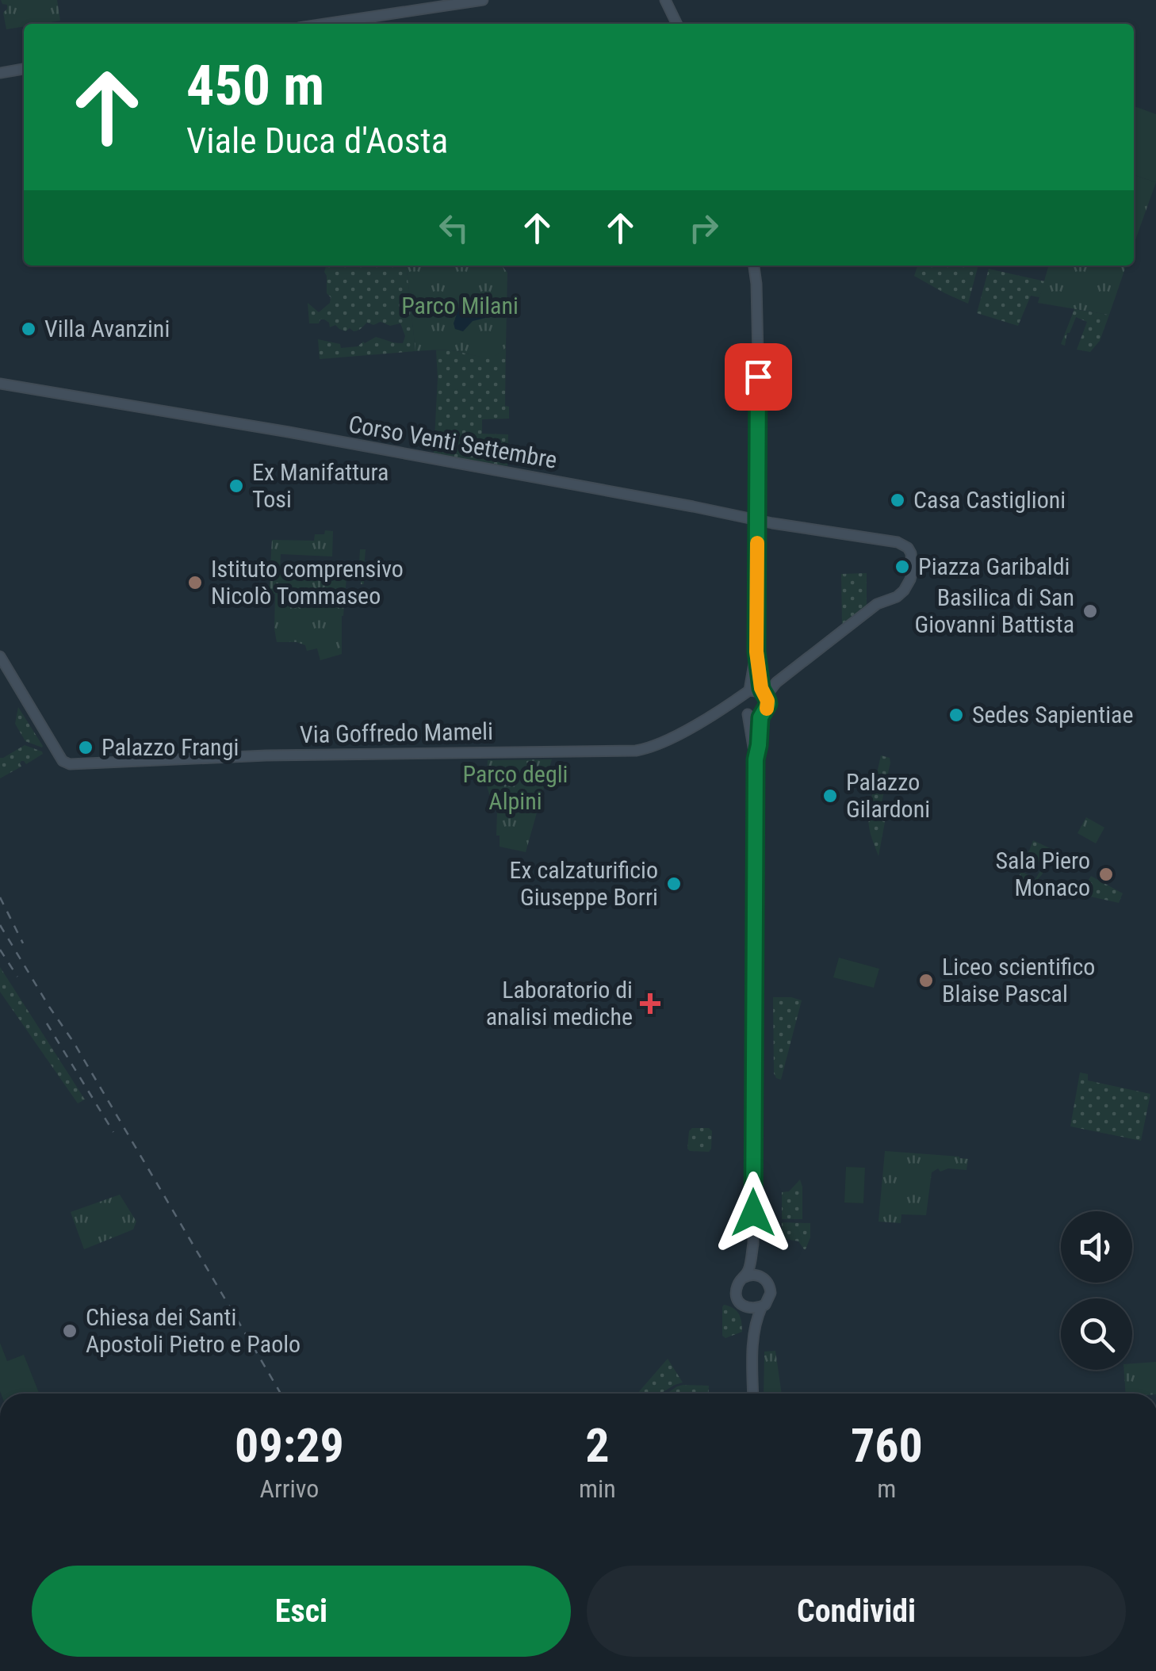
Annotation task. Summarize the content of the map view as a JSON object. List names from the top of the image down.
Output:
{
  "streets": {
    "street": ["Corso Venti Settembre", "Via Goffredo Mameli"]
  },
  "crossings": [
    ["Corso Venti Settembre", "Via Goffredo Mameli"]
  ],
  "parks": ["Parco Milani", "Parco degli Alpini"],
  "places": {
    "other": [
      "Villa Avanzini",
      "Ex Manifattura Tosi",
      "Casa Castiglioni",
      "Piazza Garibaldi",
      "Istituto comprensivo Nicolò Tommaseo",
      "Basilica di San Giovanni Battista",
      "Sedes Sapientiae",
      "Palazzo Frangi",
      "Palazzo Gilardoni",
      "Sala Piero Monaco",
      "Ex calzaturificio Giuseppe Borri",
      "Liceo scientifico Blaise Pascal",
      "Chiesa dei Santi Apostoli Pietro e Paolo"
    ],
    "health": ["Laboratorio di analisi mediche"]
  },
  "page": {
    "turn": ["450 m", "Viale Duca d'Aosta"],
    "eta": [
      "09:29",
      "Arrivo",
      "2",
      "min",
      "760",
      "m"
    ],
    "buttons": ["Esci", "Condividi"]
  }
}
